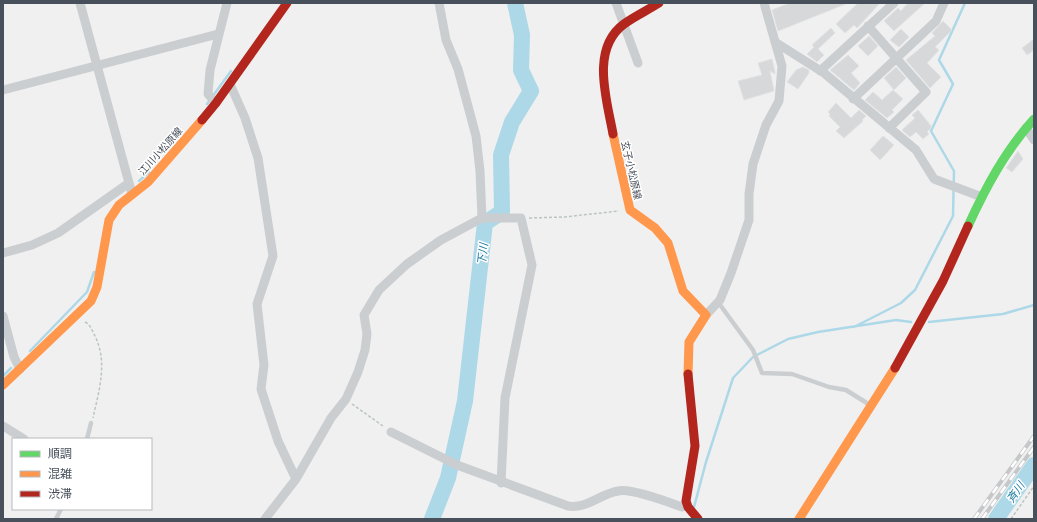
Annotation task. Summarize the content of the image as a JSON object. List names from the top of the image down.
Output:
{
  "streets": {
    "main road": ["江川小松原線", "玄子小松原線"]
  },
  "water": ["下川", "斉川"],
  "legend": ["順調", "混雑", "渋滞"]
}
